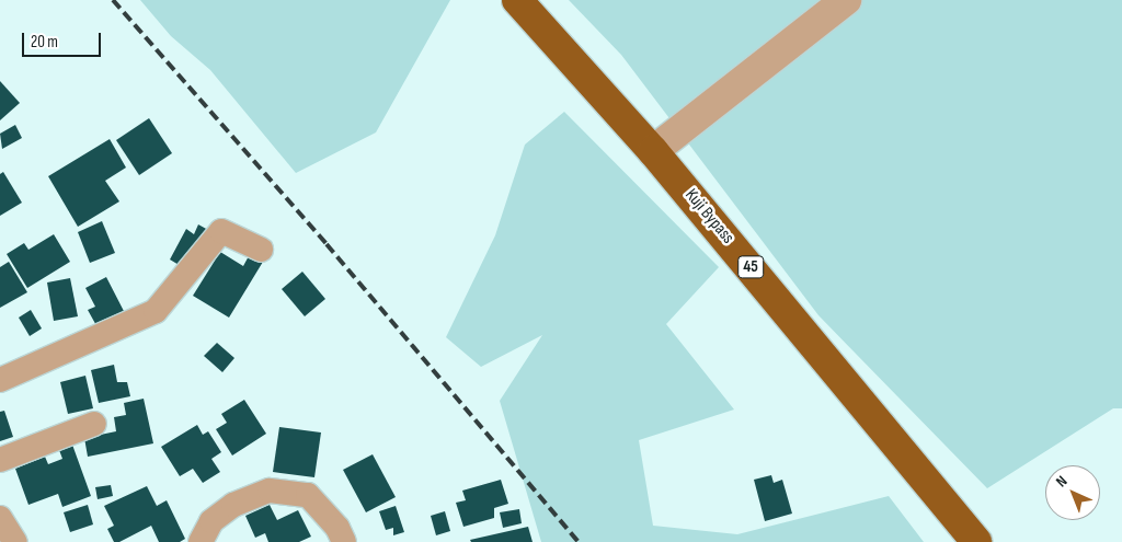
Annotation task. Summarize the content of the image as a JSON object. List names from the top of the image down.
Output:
{
  "streets": {
    "highway": ["Kuji Bypass", "45"]
  },
  "scale_bar": "20 m",
  "north": "top left"
}
